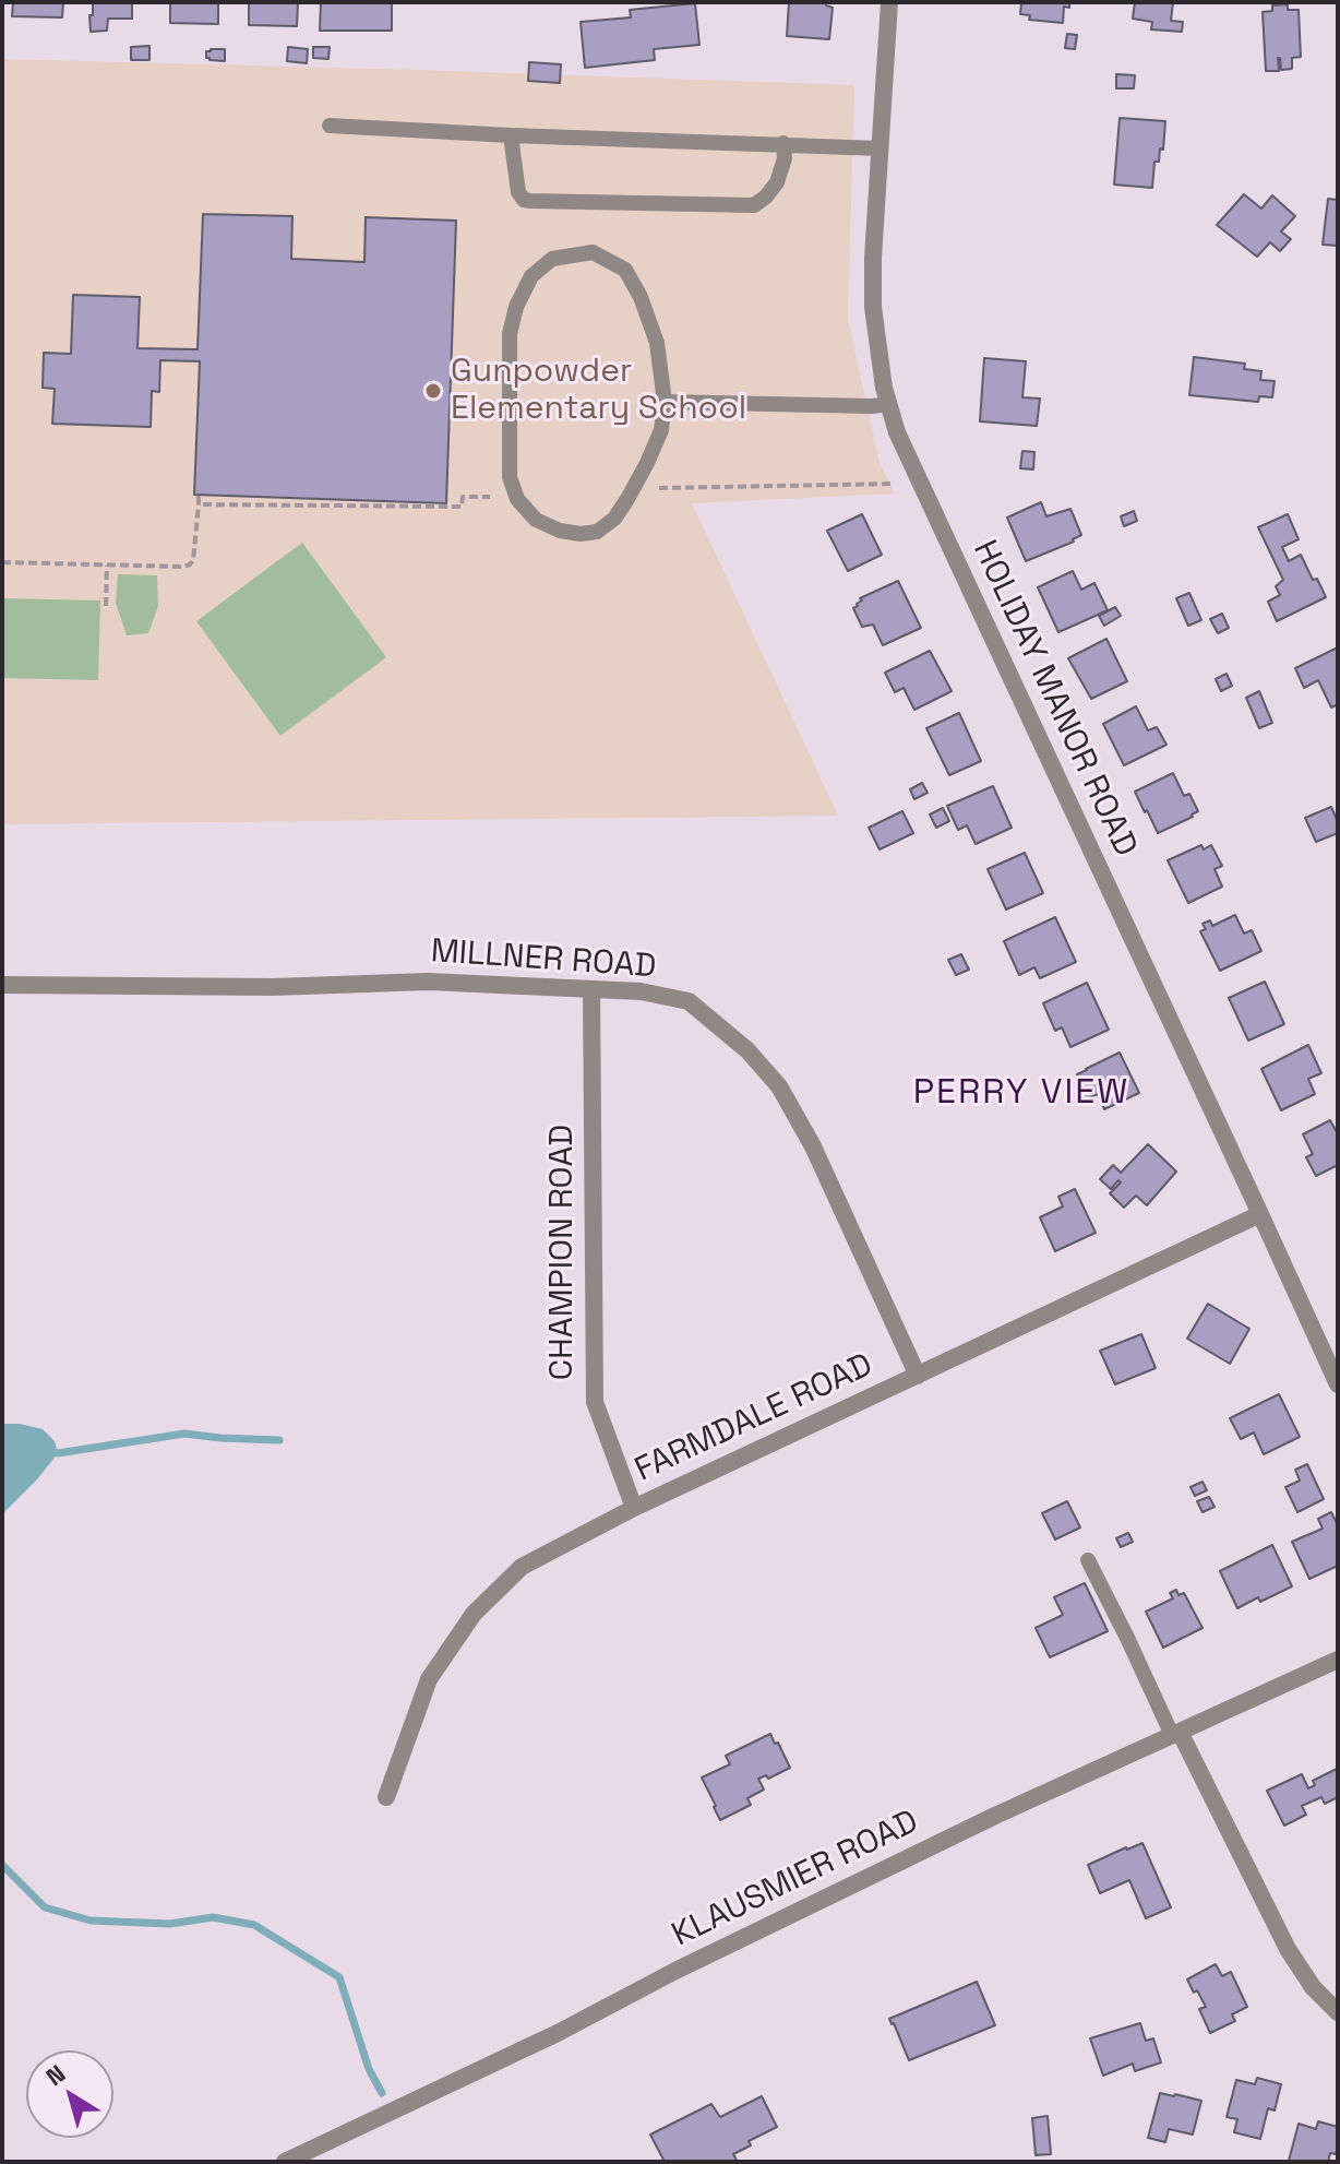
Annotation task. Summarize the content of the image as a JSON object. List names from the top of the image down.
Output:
{
  "streets": {
    "street": [
      "HOLIDAY MANOR ROAD",
      "MILLNER ROAD",
      "CHAMPION ROAD",
      "FARMDALE ROAD",
      "KLAUSMIER ROAD"
    ]
  },
  "crossings": [
    ["HOLIDAY MANOR ROAD", "FARMDALE ROAD"],
    ["MILLNER ROAD", "CHAMPION ROAD"],
    ["MILLNER ROAD", "FARMDALE ROAD"],
    ["CHAMPION ROAD", "FARMDALE ROAD"]
  ],
  "districts": ["PERRY VIEW"],
  "places": ["Gunpowder Elementary School"],
  "north": "top left"
}
